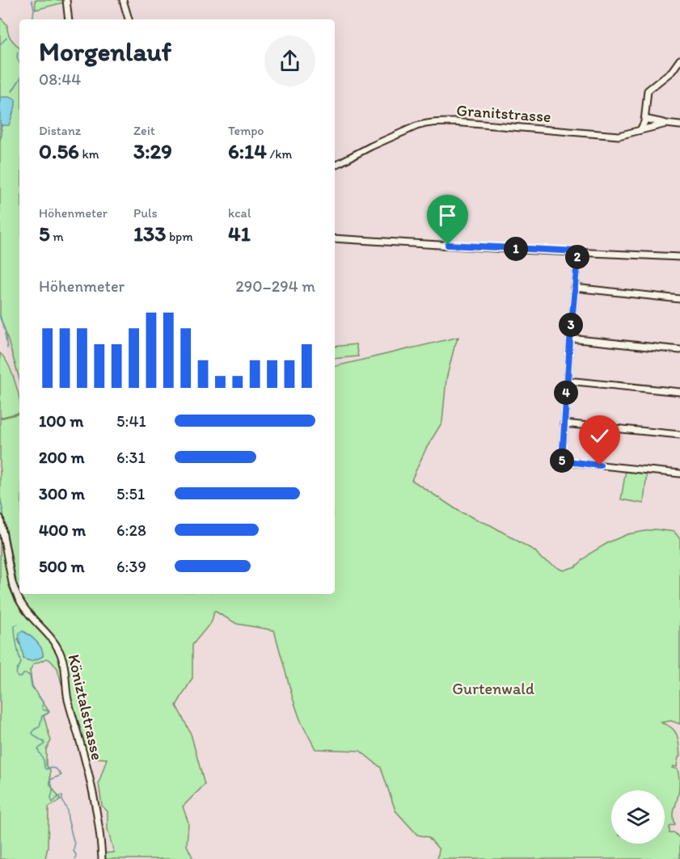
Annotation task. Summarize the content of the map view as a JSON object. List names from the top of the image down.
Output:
{
  "streets": {
    "street": ["Granitstrasse", "Köniztalstrasse"]
  },
  "parks": ["Gurtenwald"],
  "page": {
    "heading": ["Morgenlauf", "08:44"],
    "stats": [
      ["Distanz", "0.56 km"],
      ["Zeit", "3:29"],
      ["Tempo", "6:14 /km"],
      ["Höhenmeter", "5 m"],
      ["Puls", "133 bpm"],
      ["kcal", "41"]
    ],
    "pins": [
      "1",
      "2",
      "3",
      "4",
      "5"
    ],
    "chart": ["Höhenmeter", "290–294 m"],
    "list": [
      {
        "name": "100 m",
        "note": "5:41"
      },
      {
        "name": "200 m",
        "note": "6:31"
      },
      {
        "name": "300 m",
        "note": "5:51"
      },
      {
        "name": "400 m",
        "note": "6:28"
      },
      {
        "name": "500 m",
        "note": "6:39"
      }
    ]
  }
}
